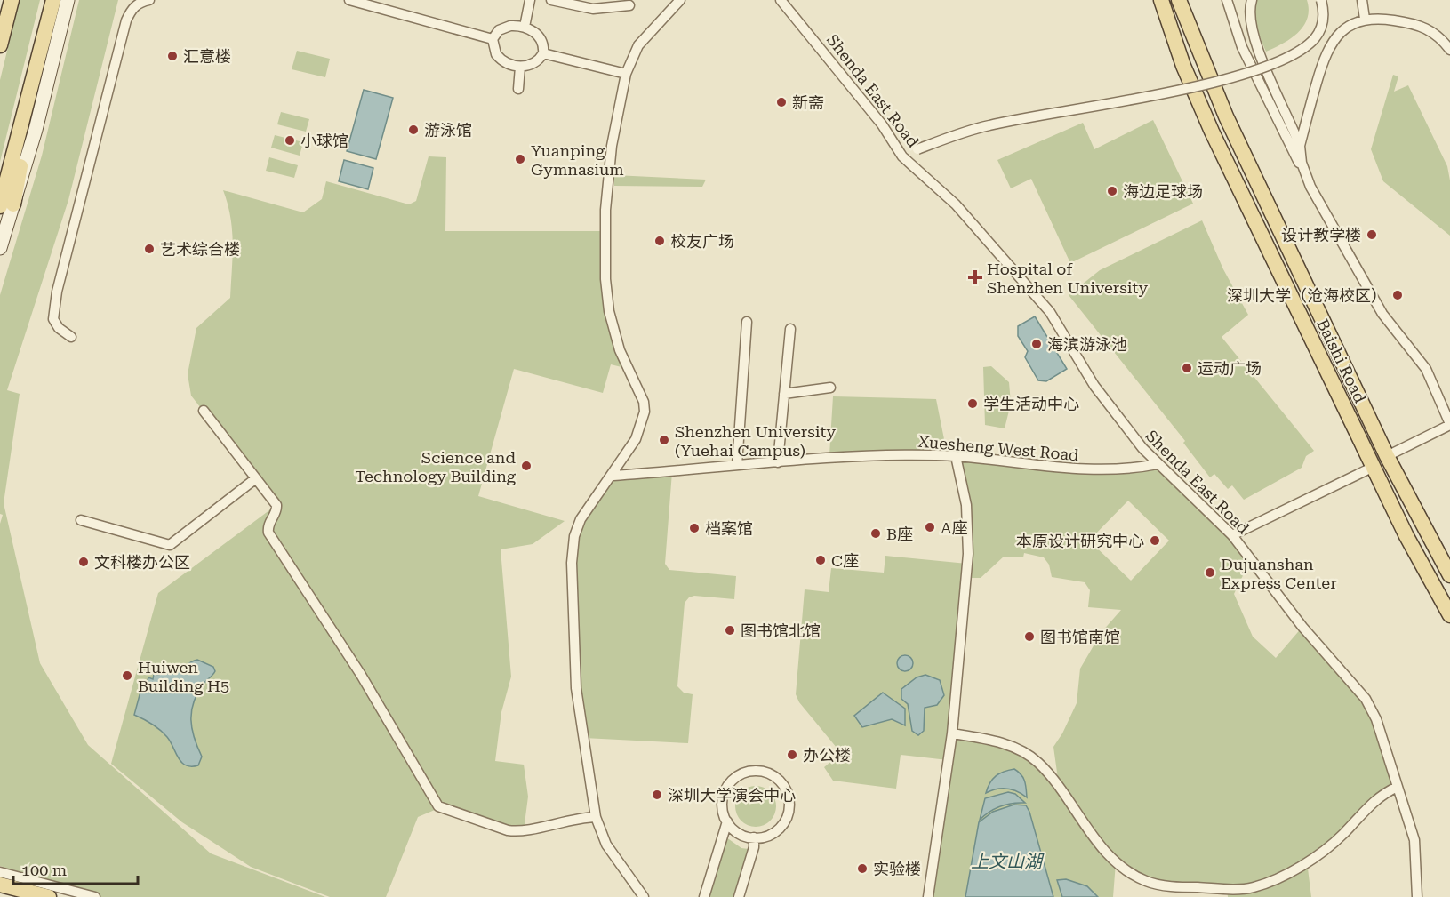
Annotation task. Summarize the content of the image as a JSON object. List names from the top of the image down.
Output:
{
  "streets": {
    "main road": ["Baishi Road"],
    "street": ["Shenda East Road", "Xuesheng West Road"]
  },
  "crossings": [
    ["Shenda East Road", "Xuesheng West Road"]
  ],
  "water": ["上文山湖"],
  "places": {
    "other": [
      "汇意楼",
      "新斋",
      "游泳馆",
      "小球馆",
      "Yuanping Gymnasium",
      "海边足球场",
      "设计教学楼",
      "校友广场",
      "艺术综合楼",
      "深圳大学（沧海校区）",
      "海滨游泳池",
      "运动广场",
      "学生活动中心",
      "Shenzhen University (Yuehai Campus)",
      "Science and Technology Building",
      "A座",
      "档案馆",
      "B座",
      "本原设计研究中心",
      "C座",
      "文科楼办公区",
      "Dujuanshan Express Center",
      "图书馆北馆",
      "图书馆南馆",
      "Huiwen Building H5",
      "办公楼",
      "深圳大学演会中心",
      "实验楼"
    ],
    "health": ["Hospital of Shenzhen University"]
  },
  "scale_bar": "100 m"
}
